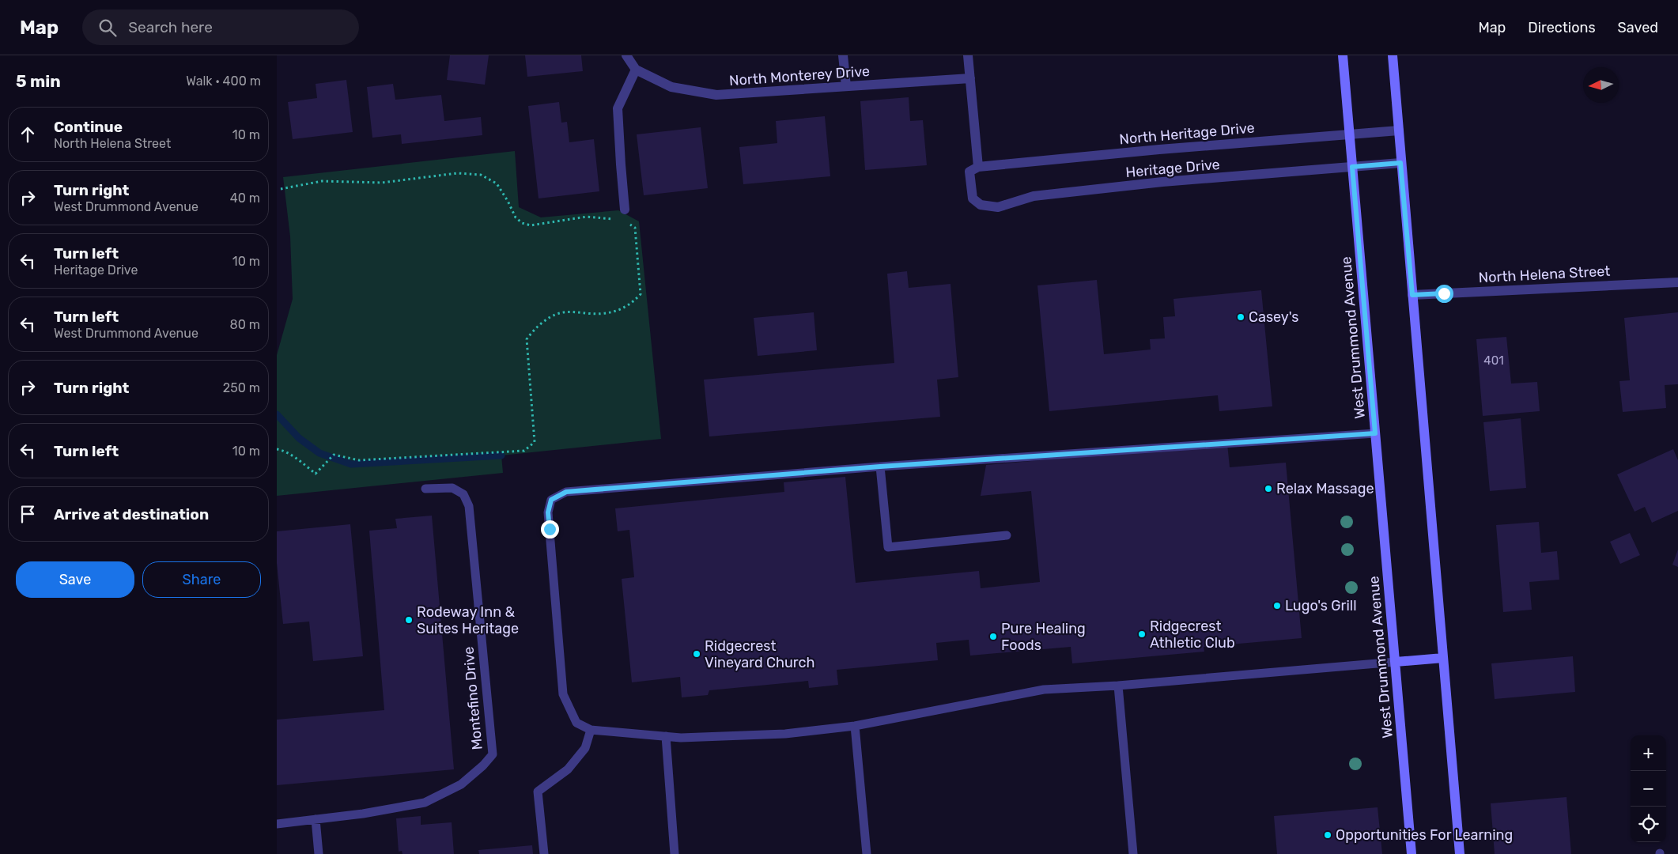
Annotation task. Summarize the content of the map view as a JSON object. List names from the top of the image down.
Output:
{
  "streets": {
    "main road": ["West Drummond Avenue"],
    "street": [
      "North Monterey Drive",
      "North Heritage Drive",
      "Heritage Drive",
      "North Helena Street"
    ],
    "lane": ["Montefino Drive"]
  },
  "crossings": [
    ["North Heritage Drive", "Heritage Drive"],
    ["North Heritage Drive", "West Drummond Avenue"],
    ["Heritage Drive", "West Drummond Avenue"]
  ],
  "places": [
    "Casey's",
    "Relax Massage",
    "Lugo's Grill",
    "Rodeway Inn & Suites Heritage",
    "Ridgecrest Athletic Club",
    "Pure Healing Foods",
    "Ridgecrest Vineyard Church",
    "Opportunities For Learning"
  ],
  "house_numbers": ["401"],
  "north": "left",
  "page": {
    "header": "Map",
    "search": "Search here",
    "nav": ["Map", "Directions", "Saved"],
    "heading": ["5 min", "Walk · 400 m"],
    "list": [
      ["Continue", "North Helena Street", "10 m"],
      ["Turn right", "West Drummond Avenue", "40 m"],
      ["Turn left", "Heritage Drive", "10 m"],
      ["Turn left", "West Drummond Avenue", "80 m"],
      ["Turn right", "250 m"],
      ["Turn left", "10 m"],
      "Arrive at destination"
    ],
    "buttons": ["Save", "Share"],
    "map_buttons": ["+", "−"]
  }
}
